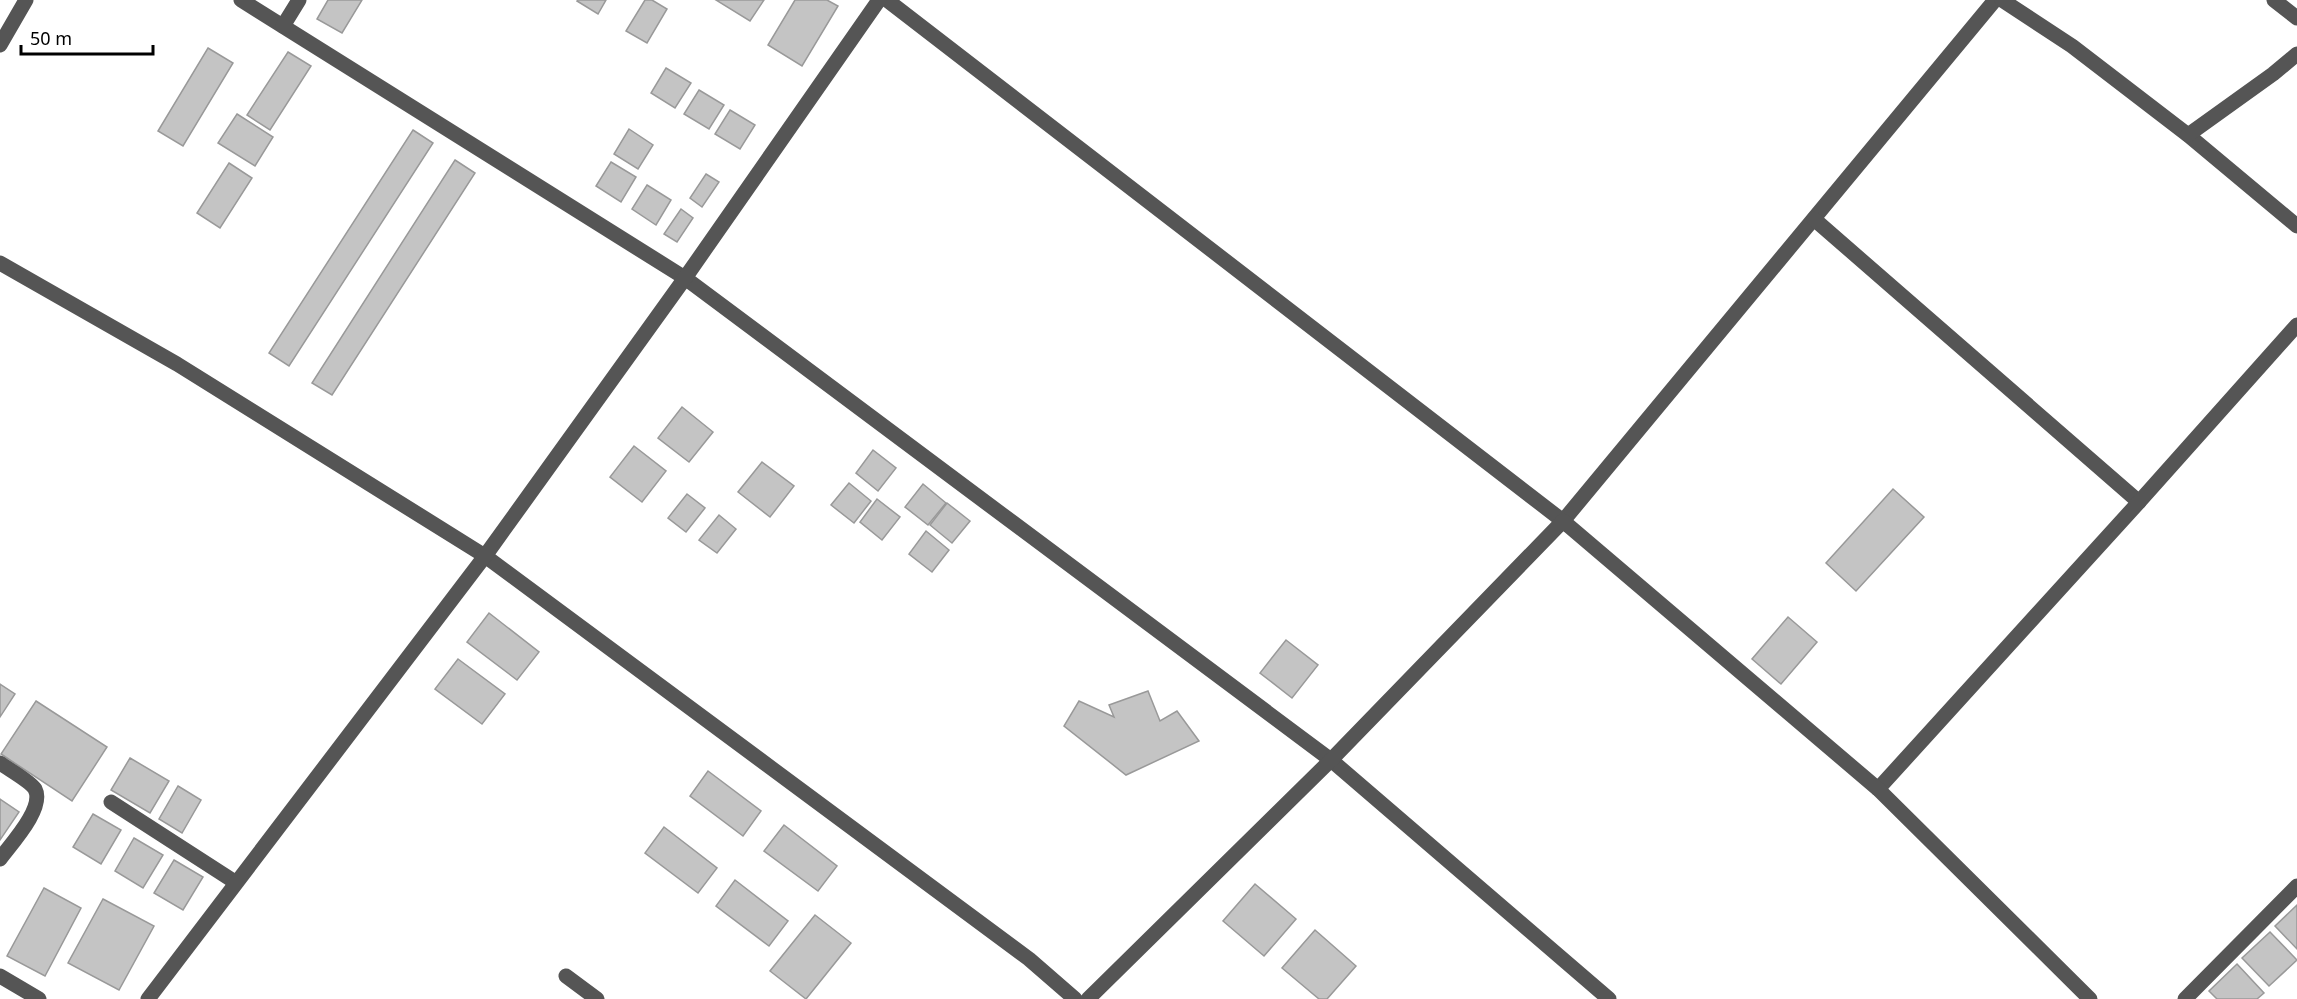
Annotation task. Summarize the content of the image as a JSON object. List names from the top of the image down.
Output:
{
  "scale_bar": "50 m"
}
